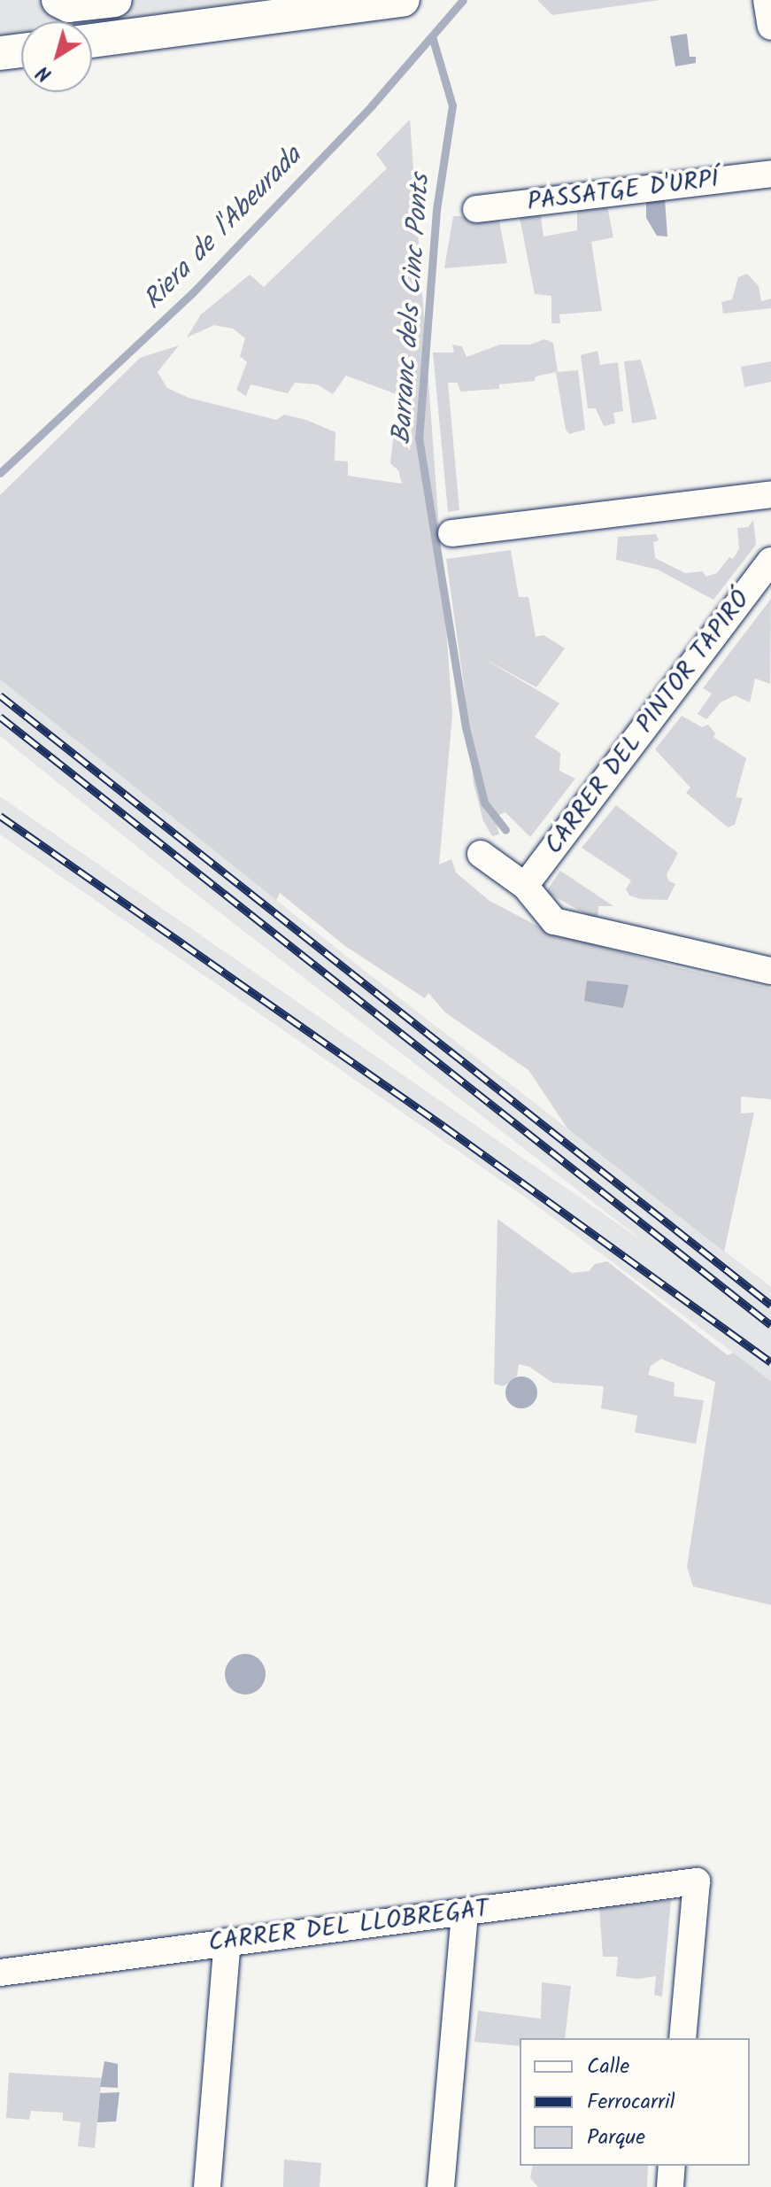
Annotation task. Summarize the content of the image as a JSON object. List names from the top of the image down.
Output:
{
  "streets": {
    "street": ["PASSATGE D'URPÍ", "CARRER DEL PINTOR TAPIRÓ", "CARRER DEL LLOBREGAT"]
  },
  "water": ["Riera de l'Abeurada", "Barranc dels Cinc Ponts"],
  "legend": ["Calle", "Ferrocarril", "Parque"],
  "north": "bottom left"
}
